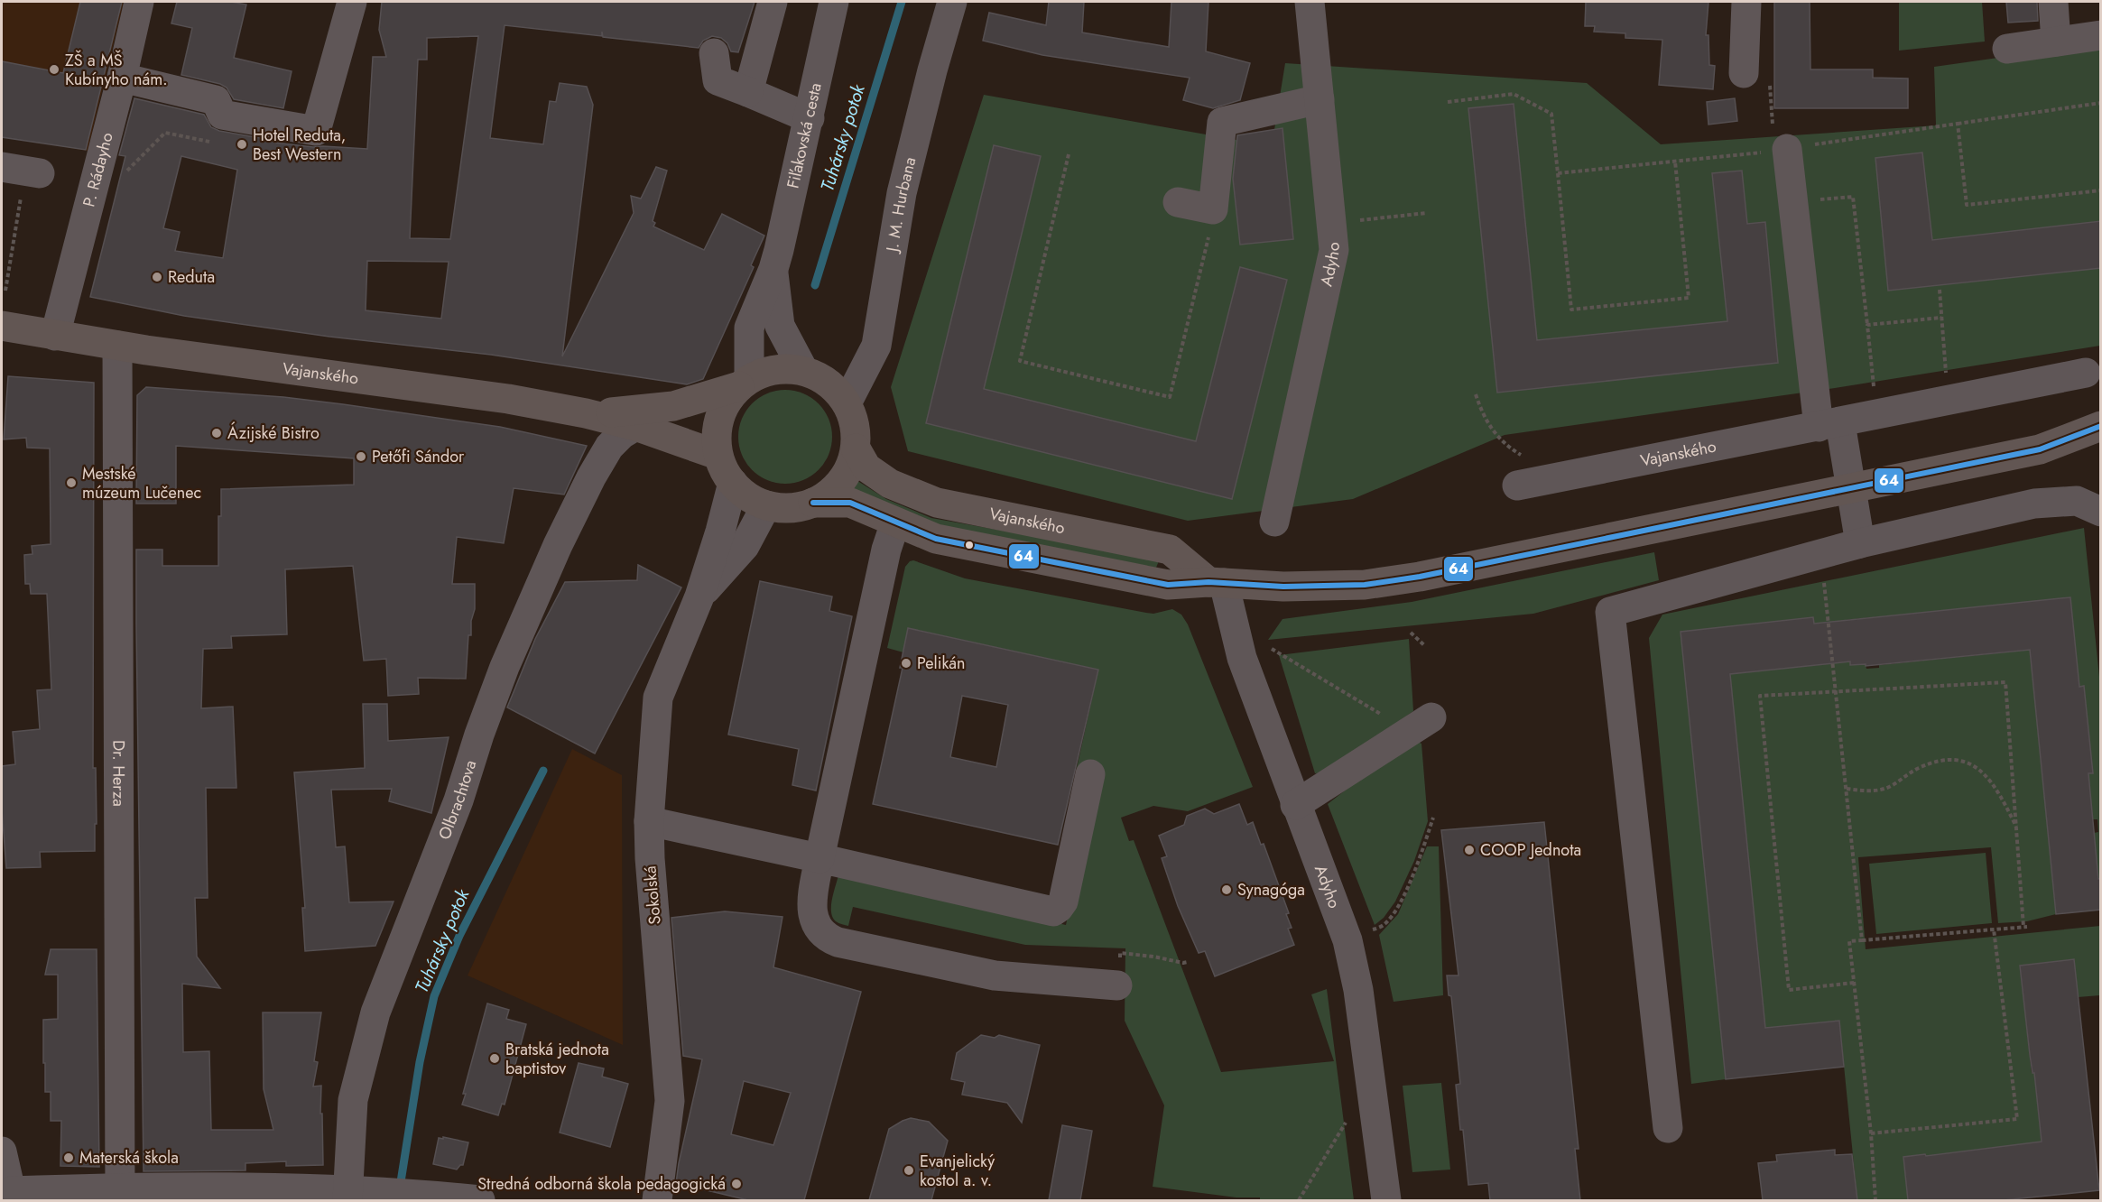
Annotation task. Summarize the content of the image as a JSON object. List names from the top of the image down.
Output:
{
  "streets": {
    "main road": ["Vajanského"],
    "street": [
      "Fiľakovská cesta",
      "P. Rádayho",
      "J. M. Hurbana",
      "Adyho",
      "Dr. Herza",
      "Olbrachtova",
      "Sokolská"
    ]
  },
  "crossings": [
    ["Fiľakovská cesta", "J. M. Hurbana"],
    ["Fiľakovská cesta", "Vajanského"],
    ["Fiľakovská cesta", "Sokolská"],
    ["P. Rádayho", "Vajanského"],
    ["J. M. Hurbana", "Vajanského"],
    ["J. M. Hurbana", "Sokolská"],
    ["Adyho", "Vajanského"],
    ["Vajanského", "Dr. Herza"],
    ["Vajanského", "Olbrachtova"],
    ["Vajanského", "Sokolská"]
  ],
  "water": ["Tuhársky potok"],
  "places": [
    "ZŠ a MŠ Kubínyho nám.",
    "Hotel Reduta, Best Western",
    "Reduta",
    "Ázijské Bistro",
    "Petőfi Sándor",
    "Mestské múzeum Lučenec",
    "Pelikán",
    "COOP Jednota",
    "Synagóga",
    "Bratská jednota baptistov",
    "Materská škola",
    "Evanjelický kostol a. v.",
    "Stredná odborná škola pedagogická"
  ],
  "lines": ["transit line 64"]
}
